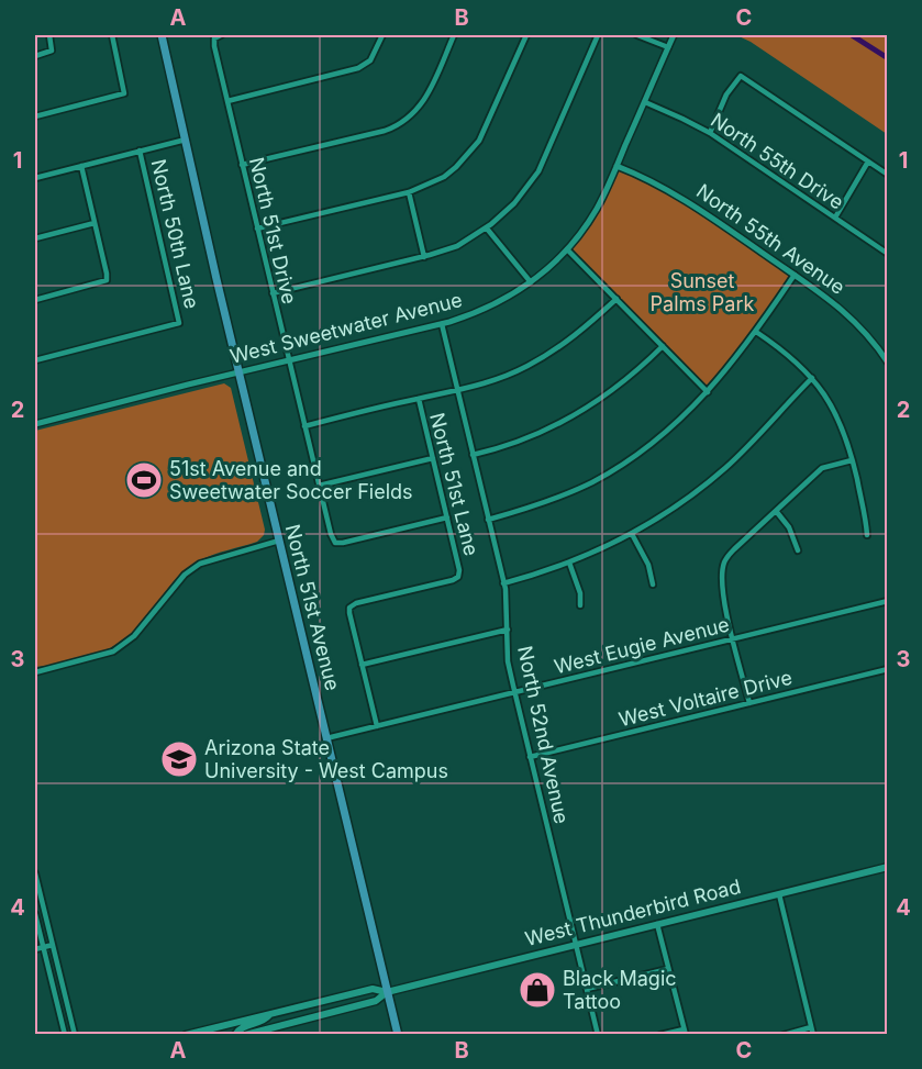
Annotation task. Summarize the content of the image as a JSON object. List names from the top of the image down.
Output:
{
  "streets": {
    "main road": ["North 51st Avenue", "West Thunderbird Road"],
    "street": [
      "North 55th Drive",
      "North 51st Drive",
      "North 50th Lane",
      "North 55th Avenue",
      "West Sweetwater Avenue",
      "North 51st Lane",
      "West Eugie Avenue",
      "West Voltaire Drive",
      "North 52nd Avenue"
    ]
  },
  "crossings": [
    ["North 55th Drive", "West Sweetwater Avenue"],
    ["North 51st Drive", "West Sweetwater Avenue"],
    ["North 51st Drive", "North 51st Lane"],
    ["North 55th Avenue", "West Sweetwater Avenue"],
    ["West Sweetwater Avenue", "North 51st Avenue"],
    ["West Sweetwater Avenue", "North 52nd Avenue"],
    ["North 51st Avenue", "West Eugie Avenue"],
    ["North 51st Avenue", "West Thunderbird Road"],
    ["West Eugie Avenue", "North 52nd Avenue"],
    ["West Voltaire Drive", "North 52nd Avenue"],
    ["North 52nd Avenue", "West Thunderbird Road"]
  ],
  "parks": ["Sunset Palms Park"],
  "places": {
    "sports": ["51st Avenue and Sweetwater Soccer Fields"],
    "school or university": ["Arizona State University - West Campus"],
    "shop": ["Black Magic Tattoo"]
  },
  "grid": {
    "columns": ["A", "B", "C"],
    "rows": [
      "1",
      "2",
      "3",
      "4"
    ]
  }
}
